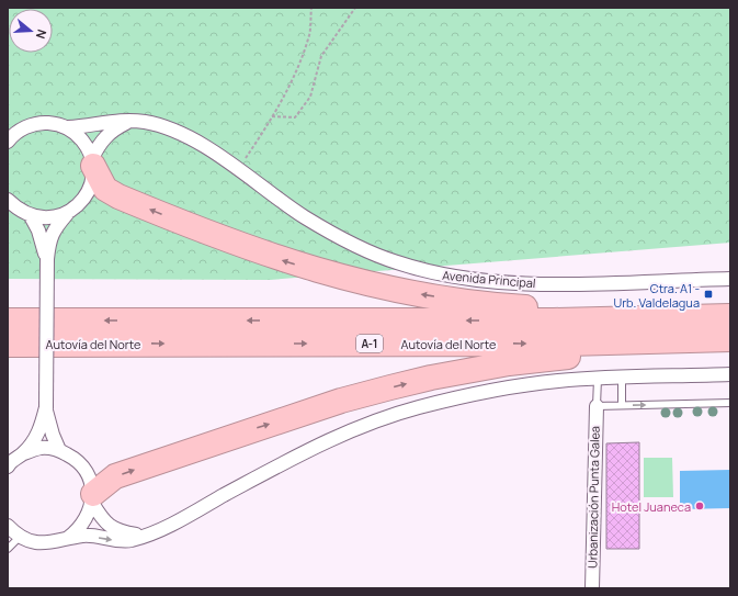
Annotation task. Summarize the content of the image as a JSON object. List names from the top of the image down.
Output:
{
  "streets": {
    "highway": ["Autovía del Norte", "A-1"],
    "street": ["Avenida Principal", "Urbanización Punta Galea"]
  },
  "places": {
    "transit": ["Ctra. A1 - Urb. Valdelagua"],
    "other": ["Hotel Juaneca"]
  },
  "north": "right"
}
